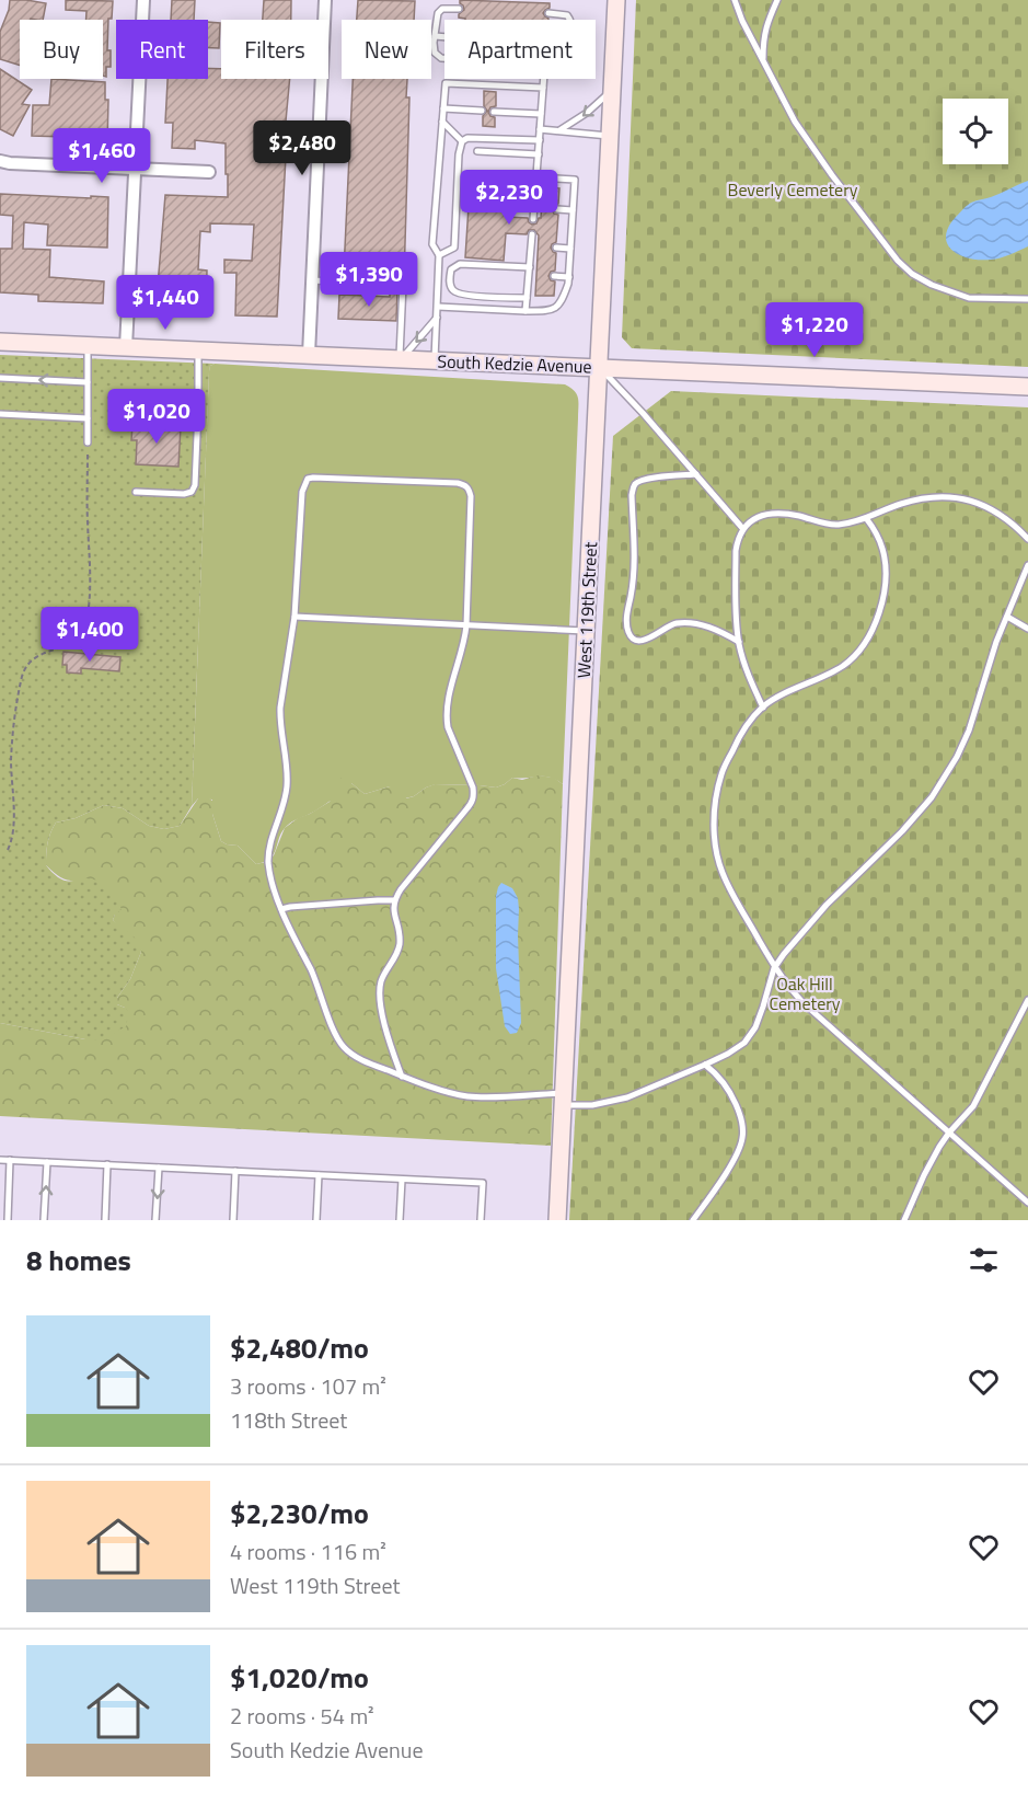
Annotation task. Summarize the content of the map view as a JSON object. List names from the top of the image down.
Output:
{
  "streets": {
    "street": ["South Kedzie Avenue", "West 119th Street"]
  },
  "crossings": [
    ["South Kedzie Avenue", "West 119th Street"]
  ],
  "parks": ["Beverly Cemetery", "Oak Hill Cemetery"],
  "page": {
    "chip": [
      "Buy",
      "Rent",
      "Filters",
      "New",
      "Apartment"
    ],
    "price": [
      "$2,480",
      "$1,460",
      "$2,230",
      "$1,390",
      "$1,440",
      "$1,220",
      "$1,020",
      "$1,400"
    ],
    "heading": "8 homes",
    "list": [
      {
        "name": "$2,480/mo",
        "note": "3 rooms · 107 m² · 118th Street"
      },
      {
        "name": "$2,230/mo",
        "note": "4 rooms · 116 m² · West 119th Street"
      },
      {
        "name": "$1,020/mo",
        "note": "2 rooms · 54 m² · South Kedzie Avenue"
      }
    ]
  }
}
